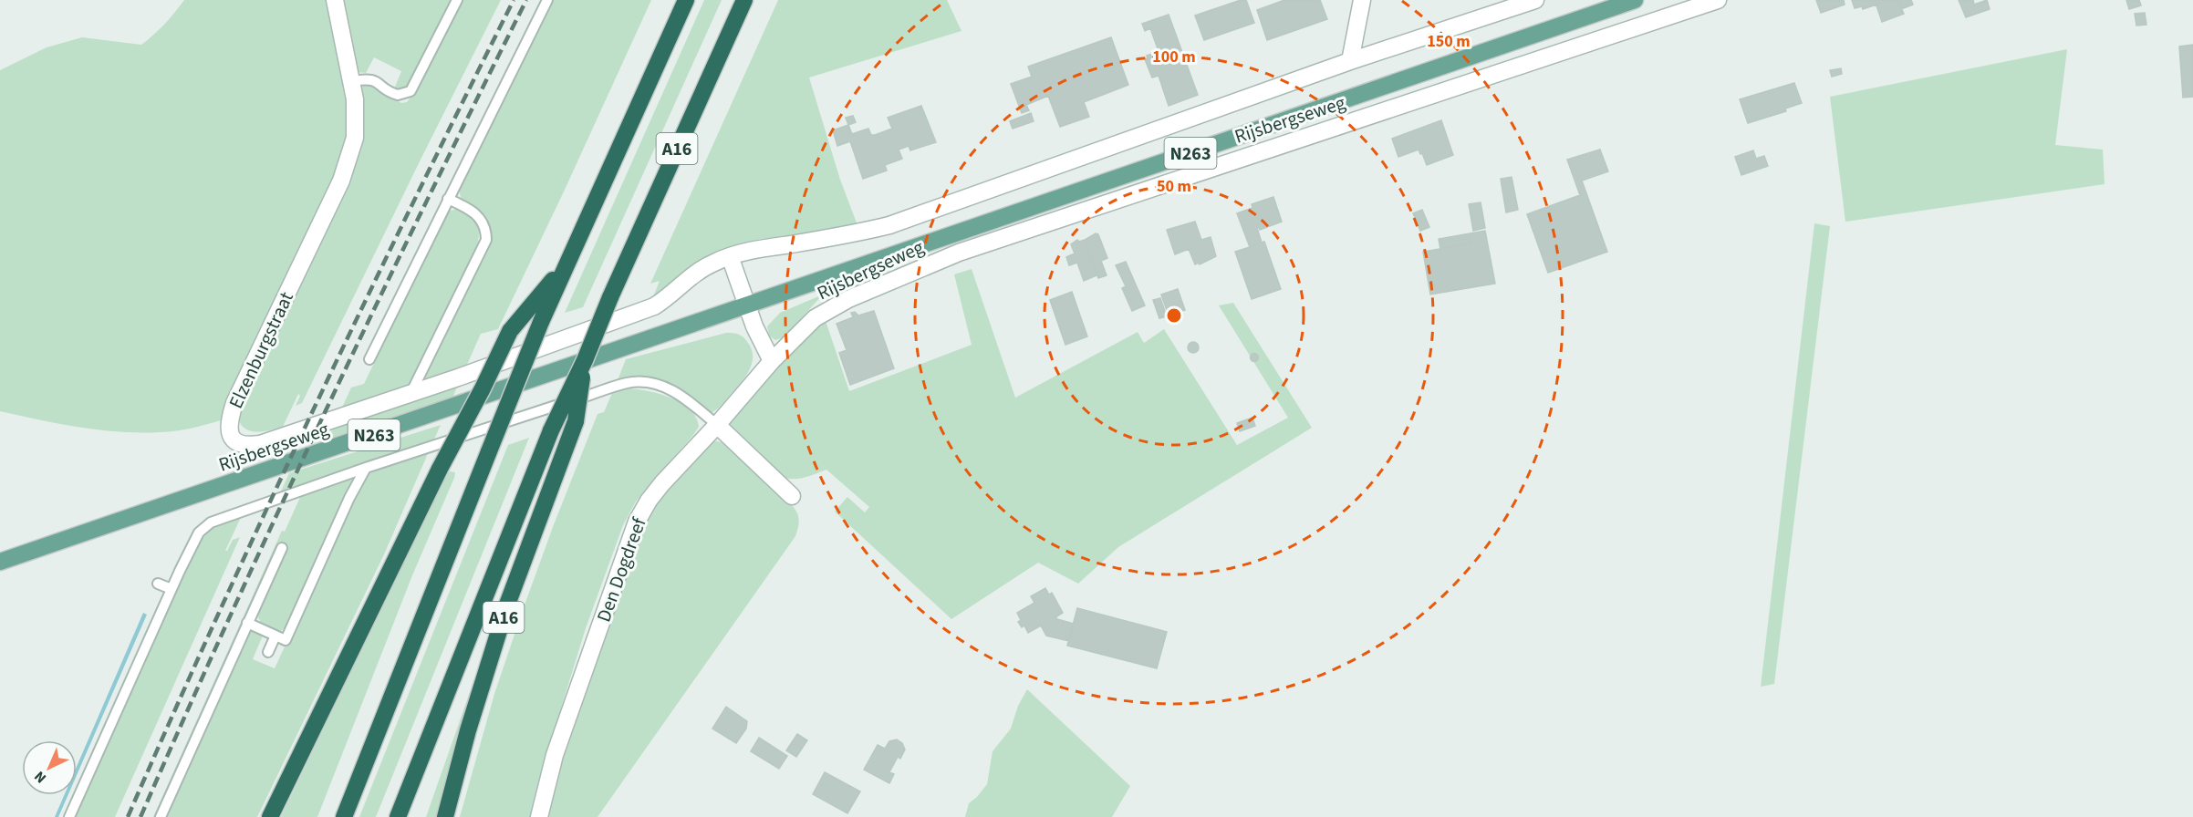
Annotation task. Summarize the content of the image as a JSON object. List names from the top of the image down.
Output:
{
  "streets": {
    "highway": ["A16"],
    "main road": ["Rijsbergseweg", "N263"],
    "street": ["Elzenburgstraat", "Den Dogdreef"]
  },
  "crossings": [
    ["Rijsbergseweg", "Elzenburgstraat"],
    ["Rijsbergseweg", "Den Dogdreef"]
  ],
  "north": "bottom left",
  "rings": ["150 m", "100 m", "50 m"]
}
